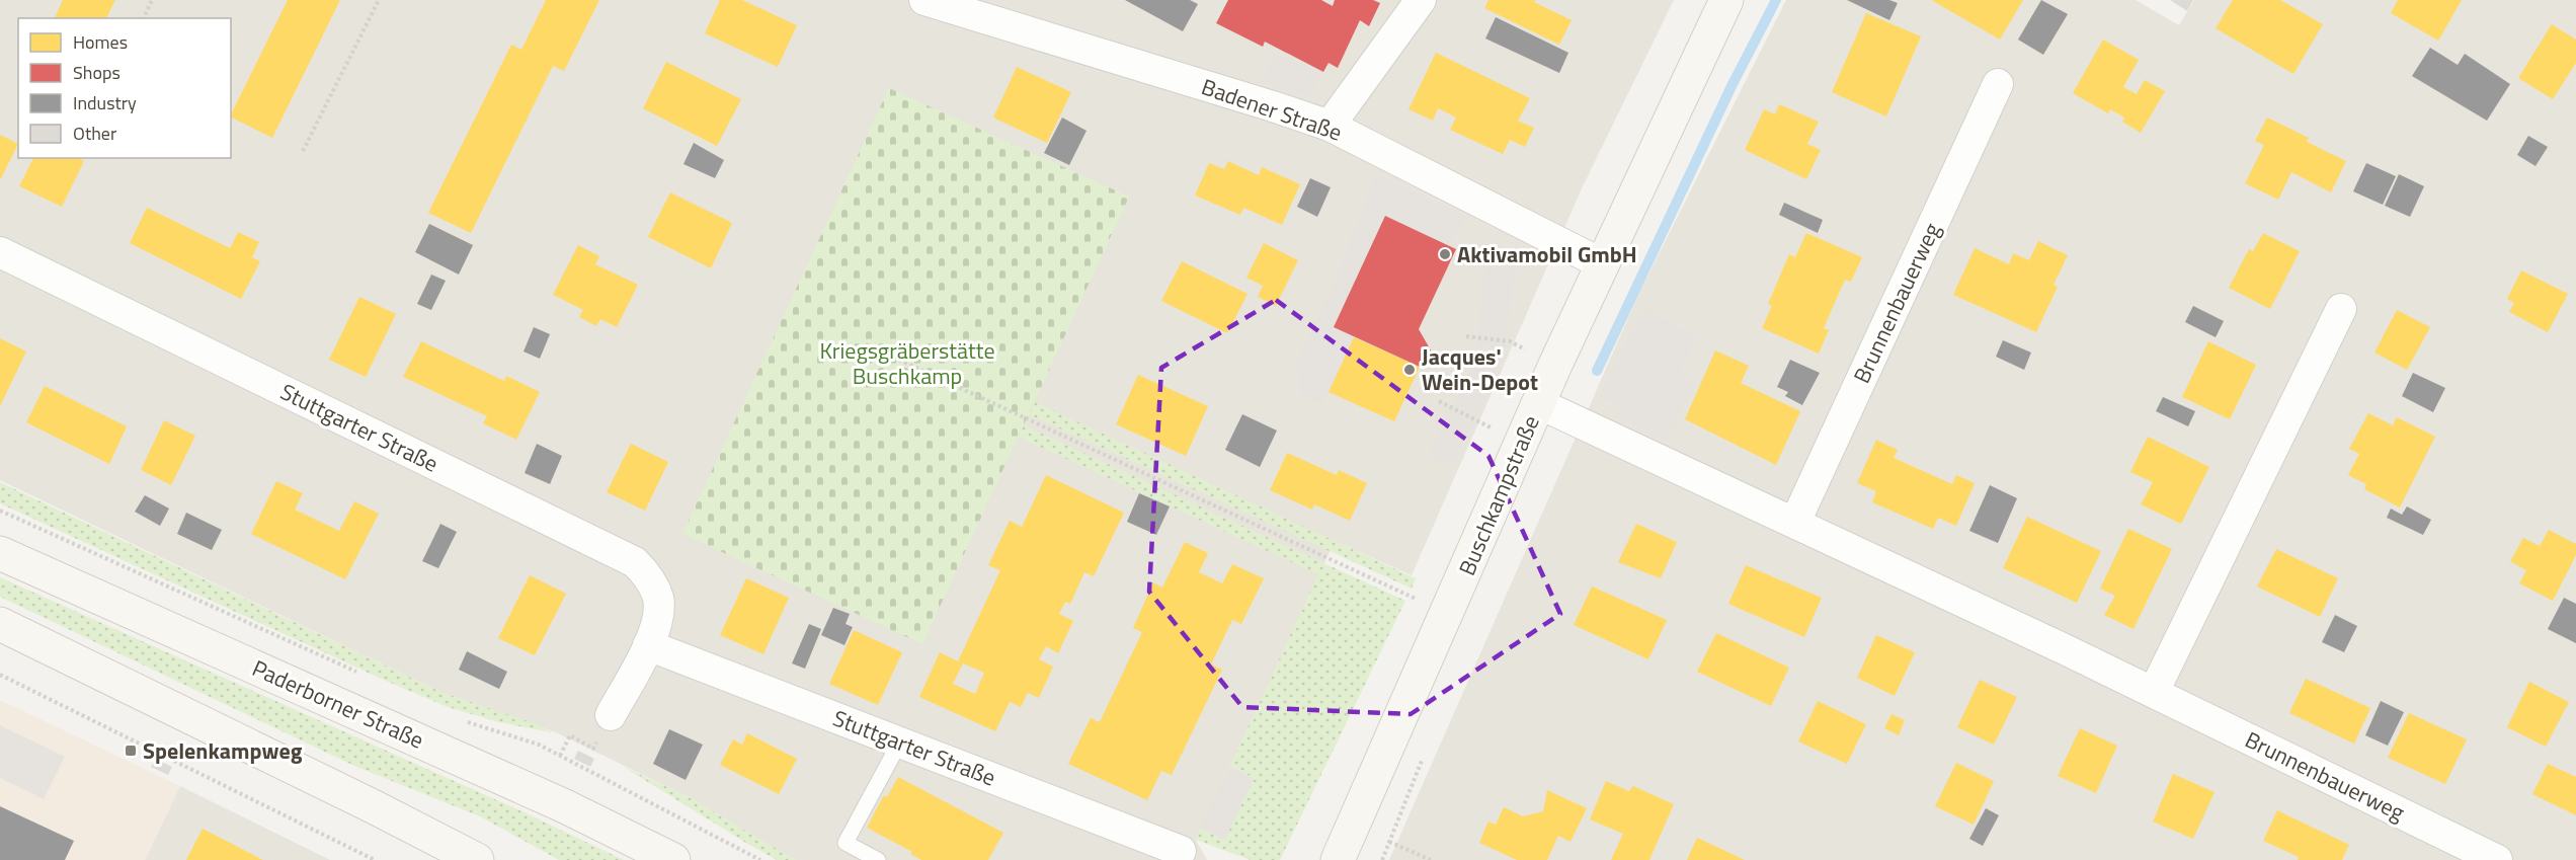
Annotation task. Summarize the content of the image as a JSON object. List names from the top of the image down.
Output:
{
  "streets": {
    "main road": ["Buschkampstraße", "Paderborner Straße"],
    "street": ["Badener Straße", "Brunnenbauerweg", "Stuttgarter Straße"]
  },
  "crossings": [
    ["Badener Straße", "Buschkampstraße"],
    ["Brunnenbauerweg", "Buschkampstraße"]
  ],
  "parks": ["Kriegsgräberstätte Buschkamp"],
  "places": {
    "other": ["Aktivamobil GmbH", "Jacques' Wein-Depot"],
    "transit": ["Spelenkampweg"]
  },
  "legend": [
    "Homes",
    "Shops",
    "Industry",
    "Other"
  ]
}
